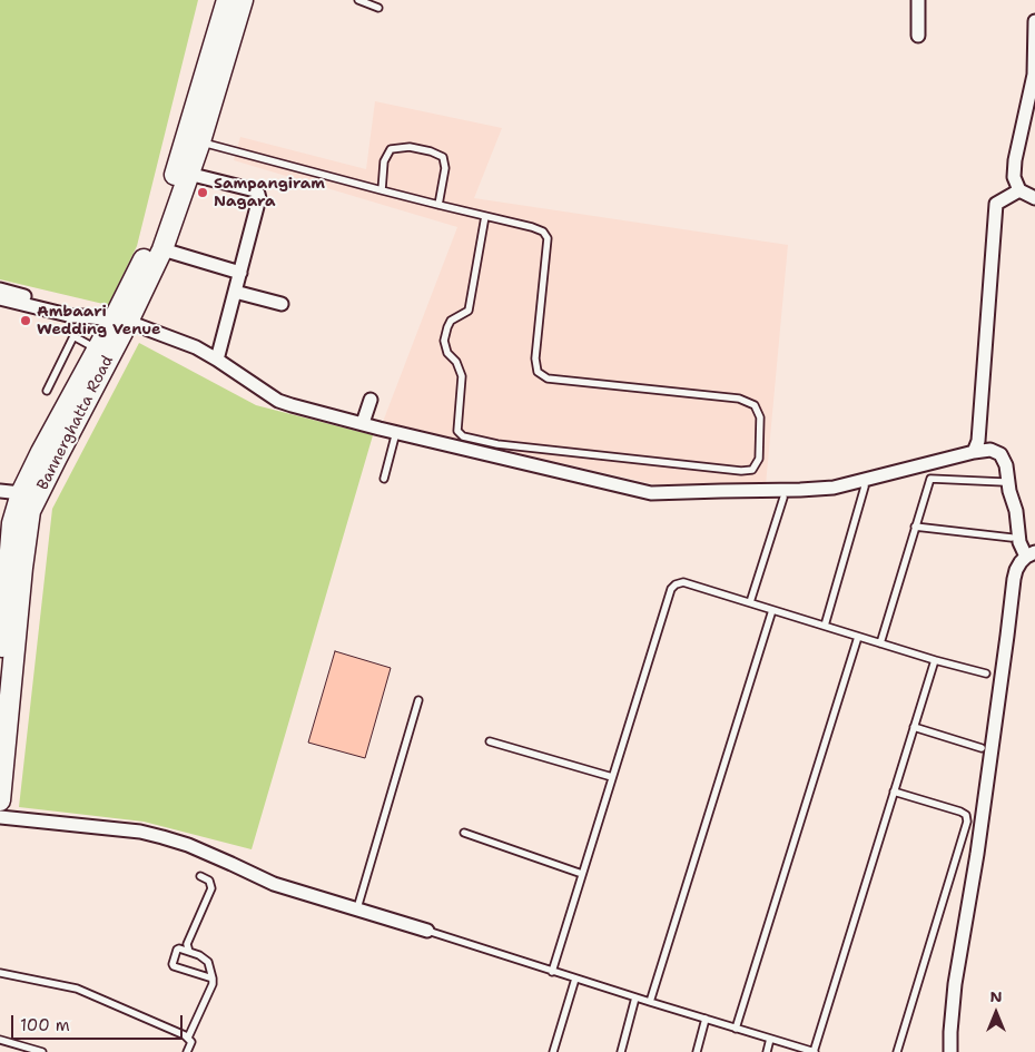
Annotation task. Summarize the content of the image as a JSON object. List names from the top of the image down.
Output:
{
  "streets": {
    "main road": ["Bannerghatta Road"]
  },
  "places": ["Sampangiram Nagara", "Ambaari Wedding Venue"],
  "scale_bar": "100 m",
  "north": "top"
}
